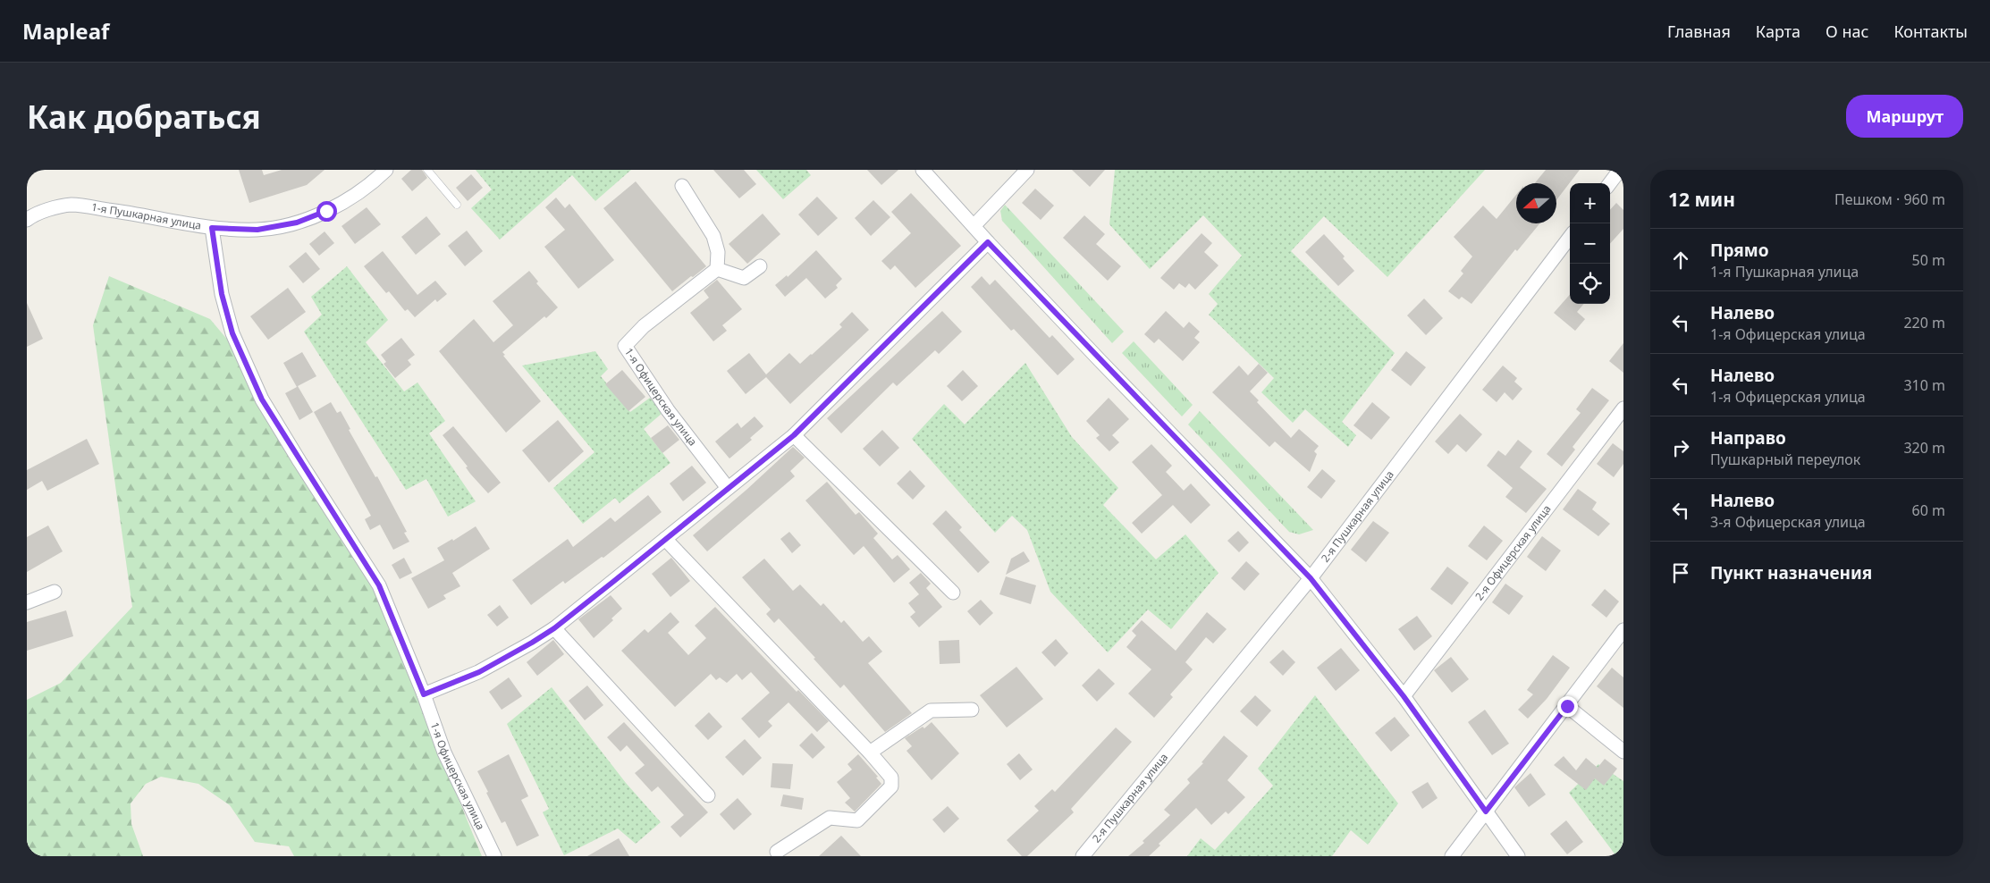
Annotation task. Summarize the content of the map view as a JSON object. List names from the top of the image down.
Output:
{
  "streets": {
    "street": [
      "1-я Пушкарная улица",
      "1-я Офицерская улица",
      "2-я Пушкарная улица",
      "2-я Офицерская улица"
    ]
  },
  "crossings": [
    ["1-я Пушкарная улица", "1-я Офицерская улица"]
  ],
  "north": "left",
  "page": {
    "header": "Mapleaf",
    "nav": [
      "Главная",
      "Карта",
      "О нас",
      "Контакты"
    ],
    "buttons": "Маршрут",
    "title": "Как добраться",
    "heading": ["12 мин", "Пешком · 960 m"],
    "map_buttons": ["+", "−"],
    "list": [
      ["Прямо", "1-я Пушкарная улица", "50 m"],
      ["Налево", "1-я Офицерская улица", "220 m"],
      ["Налево", "1-я Офицерская улица", "310 m"],
      ["Направо", "Пушкарный переулок", "320 m"],
      ["Налево", "3-я Офицерская улица", "60 m"],
      "Пункт назначения"
    ]
  }
}
